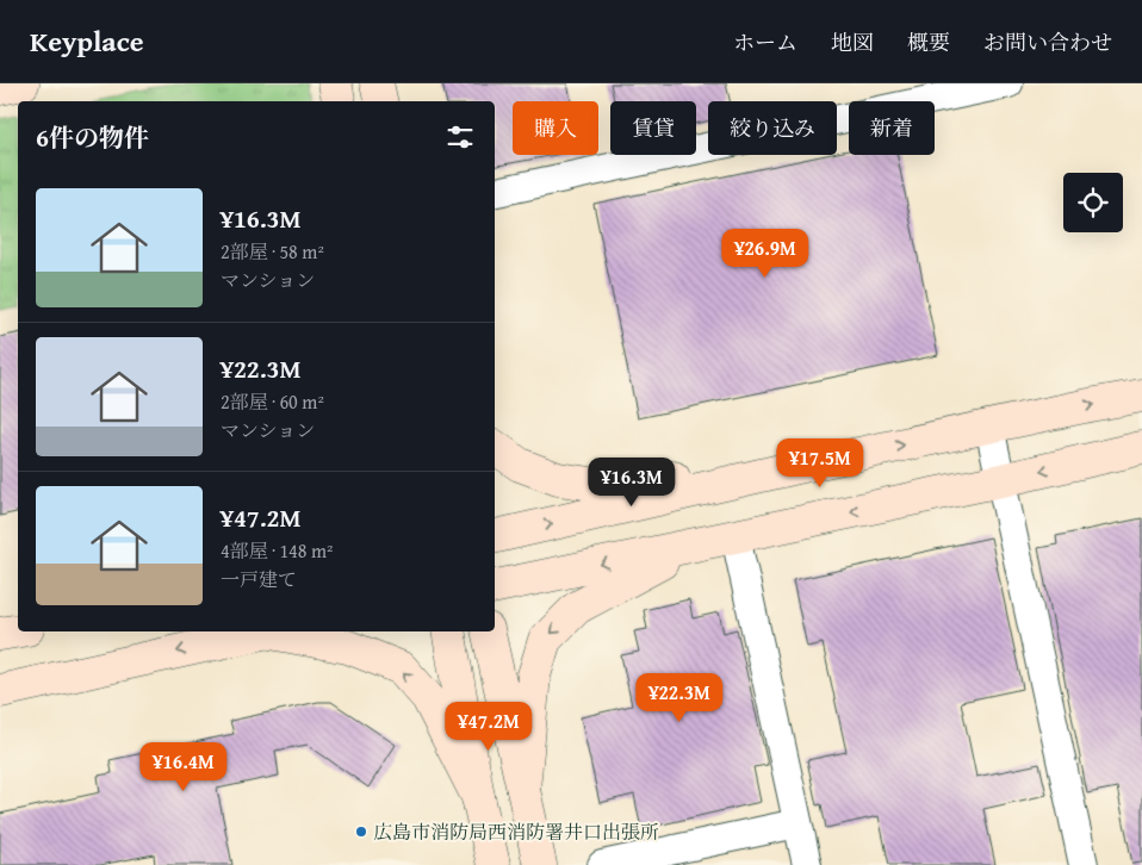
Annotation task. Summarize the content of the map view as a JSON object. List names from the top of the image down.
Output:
{
  "places": ["広島市消防局西消防署井口出張所"],
  "page": {
    "header": "Keyplace",
    "nav": [
      "ホーム",
      "地図",
      "概要",
      "お問い合わせ"
    ],
    "chip": [
      "購入",
      "賃貸",
      "絞り込み",
      "新着"
    ],
    "heading": "6件の物件",
    "list": [
      {
        "name": "¥16.3M",
        "note": "2部屋 · 58 m² · マンション"
      },
      {
        "name": "¥22.3M",
        "note": "2部屋 · 60 m² · マンション"
      },
      {
        "name": "¥47.2M",
        "note": "4部屋 · 148 m² · 一戸建て"
      }
    ],
    "price": [
      "¥26.9M",
      "¥17.5M",
      "¥16.3M",
      "¥22.3M",
      "¥47.2M",
      "¥16.4M"
    ]
  }
}
